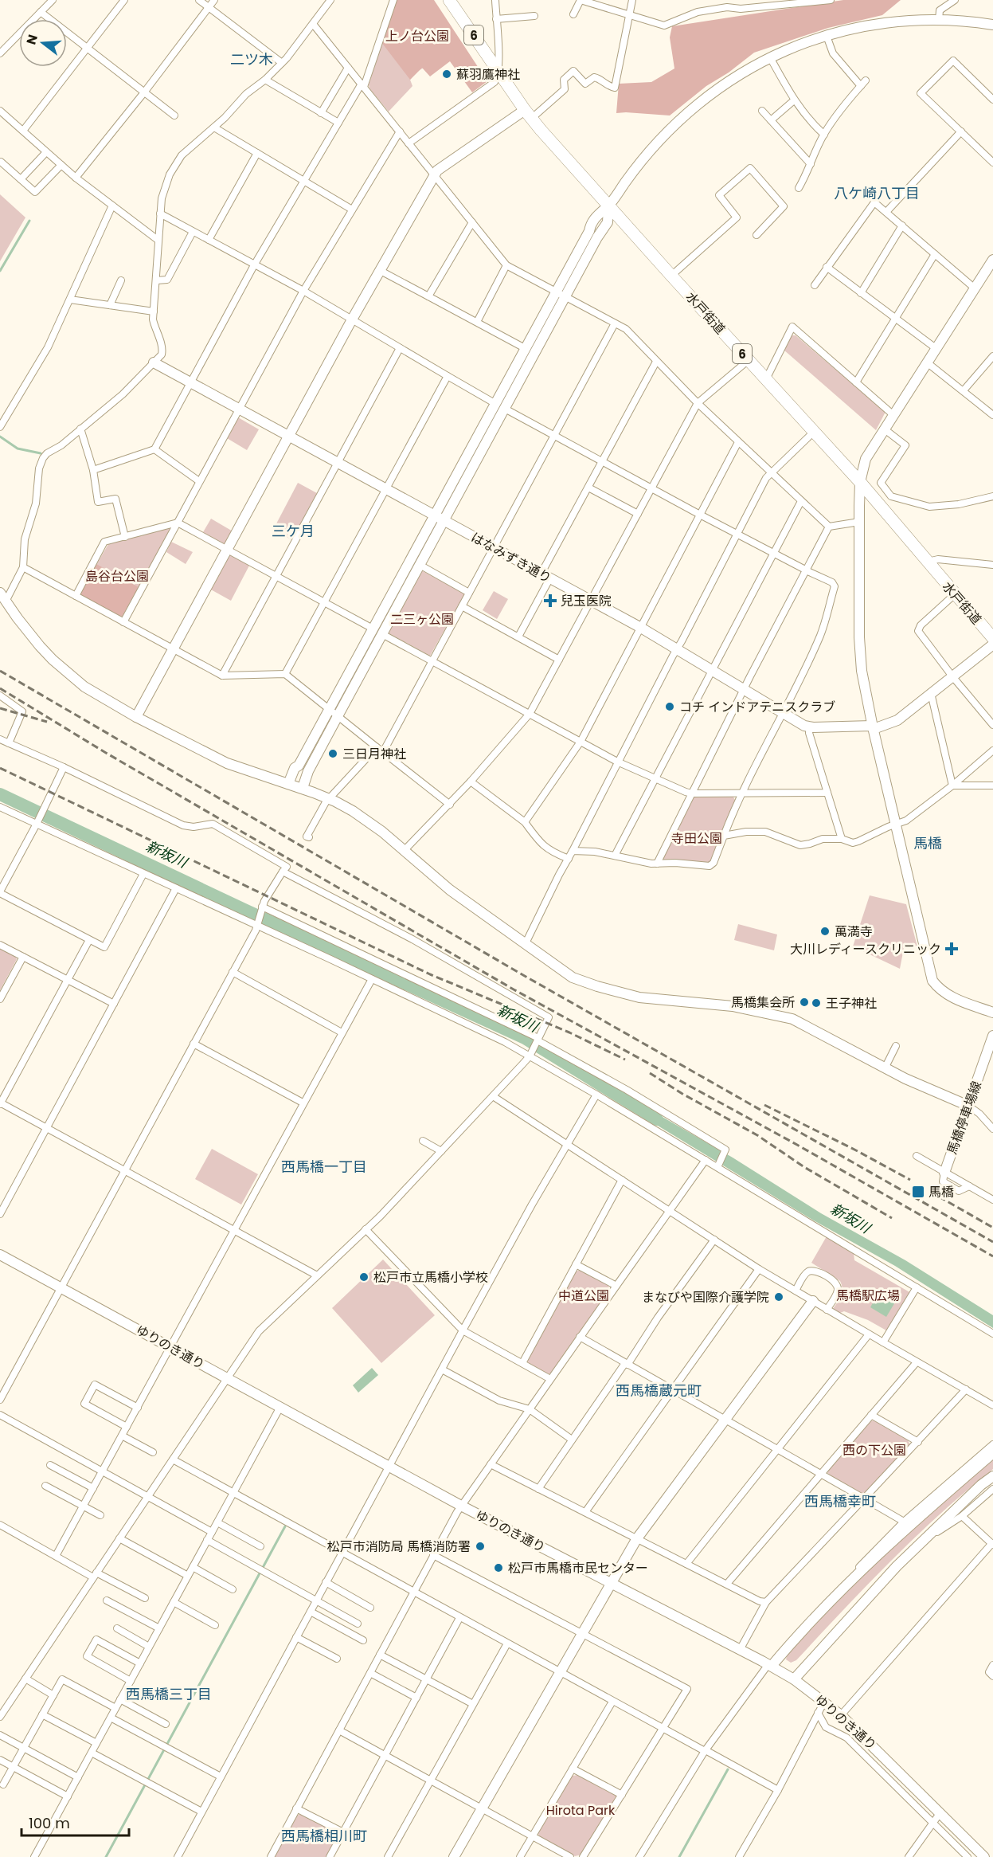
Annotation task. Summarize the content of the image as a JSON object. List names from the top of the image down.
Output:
{
  "streets": {
    "highway": ["6", "水戸街道"],
    "street": ["はなみずき通り", "馬橋停車場線", "ゆりのき通り"]
  },
  "districts": [
    "二ツ木",
    "八ケ崎八丁目",
    "三ケ月",
    "馬橋",
    "西馬橋一丁目",
    "西馬橋蔵元町",
    "西馬橋幸町",
    "西馬橋三丁目",
    "西馬橋相川町"
  ],
  "water": ["新坂川"],
  "parks": [
    "上ノ台公園",
    "島谷台公園",
    "二三ヶ公園",
    "寺田公園",
    "中道公園",
    "馬橋駅広場",
    "西の下公園",
    "Hirota Park"
  ],
  "places": {
    "other": [
      "蘇羽鷹神社",
      "コチ インドアテニスクラブ",
      "三日月神社",
      "萬満寺",
      "馬橋集会所",
      "王子神社",
      "松戸市立馬橋小学校",
      "まなびや国際介護学院",
      "松戸市消防局 馬橋消防署",
      "松戸市馬橋市民センター"
    ],
    "health": ["兒玉医院", "大川レディースクリニック"],
    "transit": ["馬橋"]
  },
  "scale_bar": "100 m",
  "north": "left"
}
